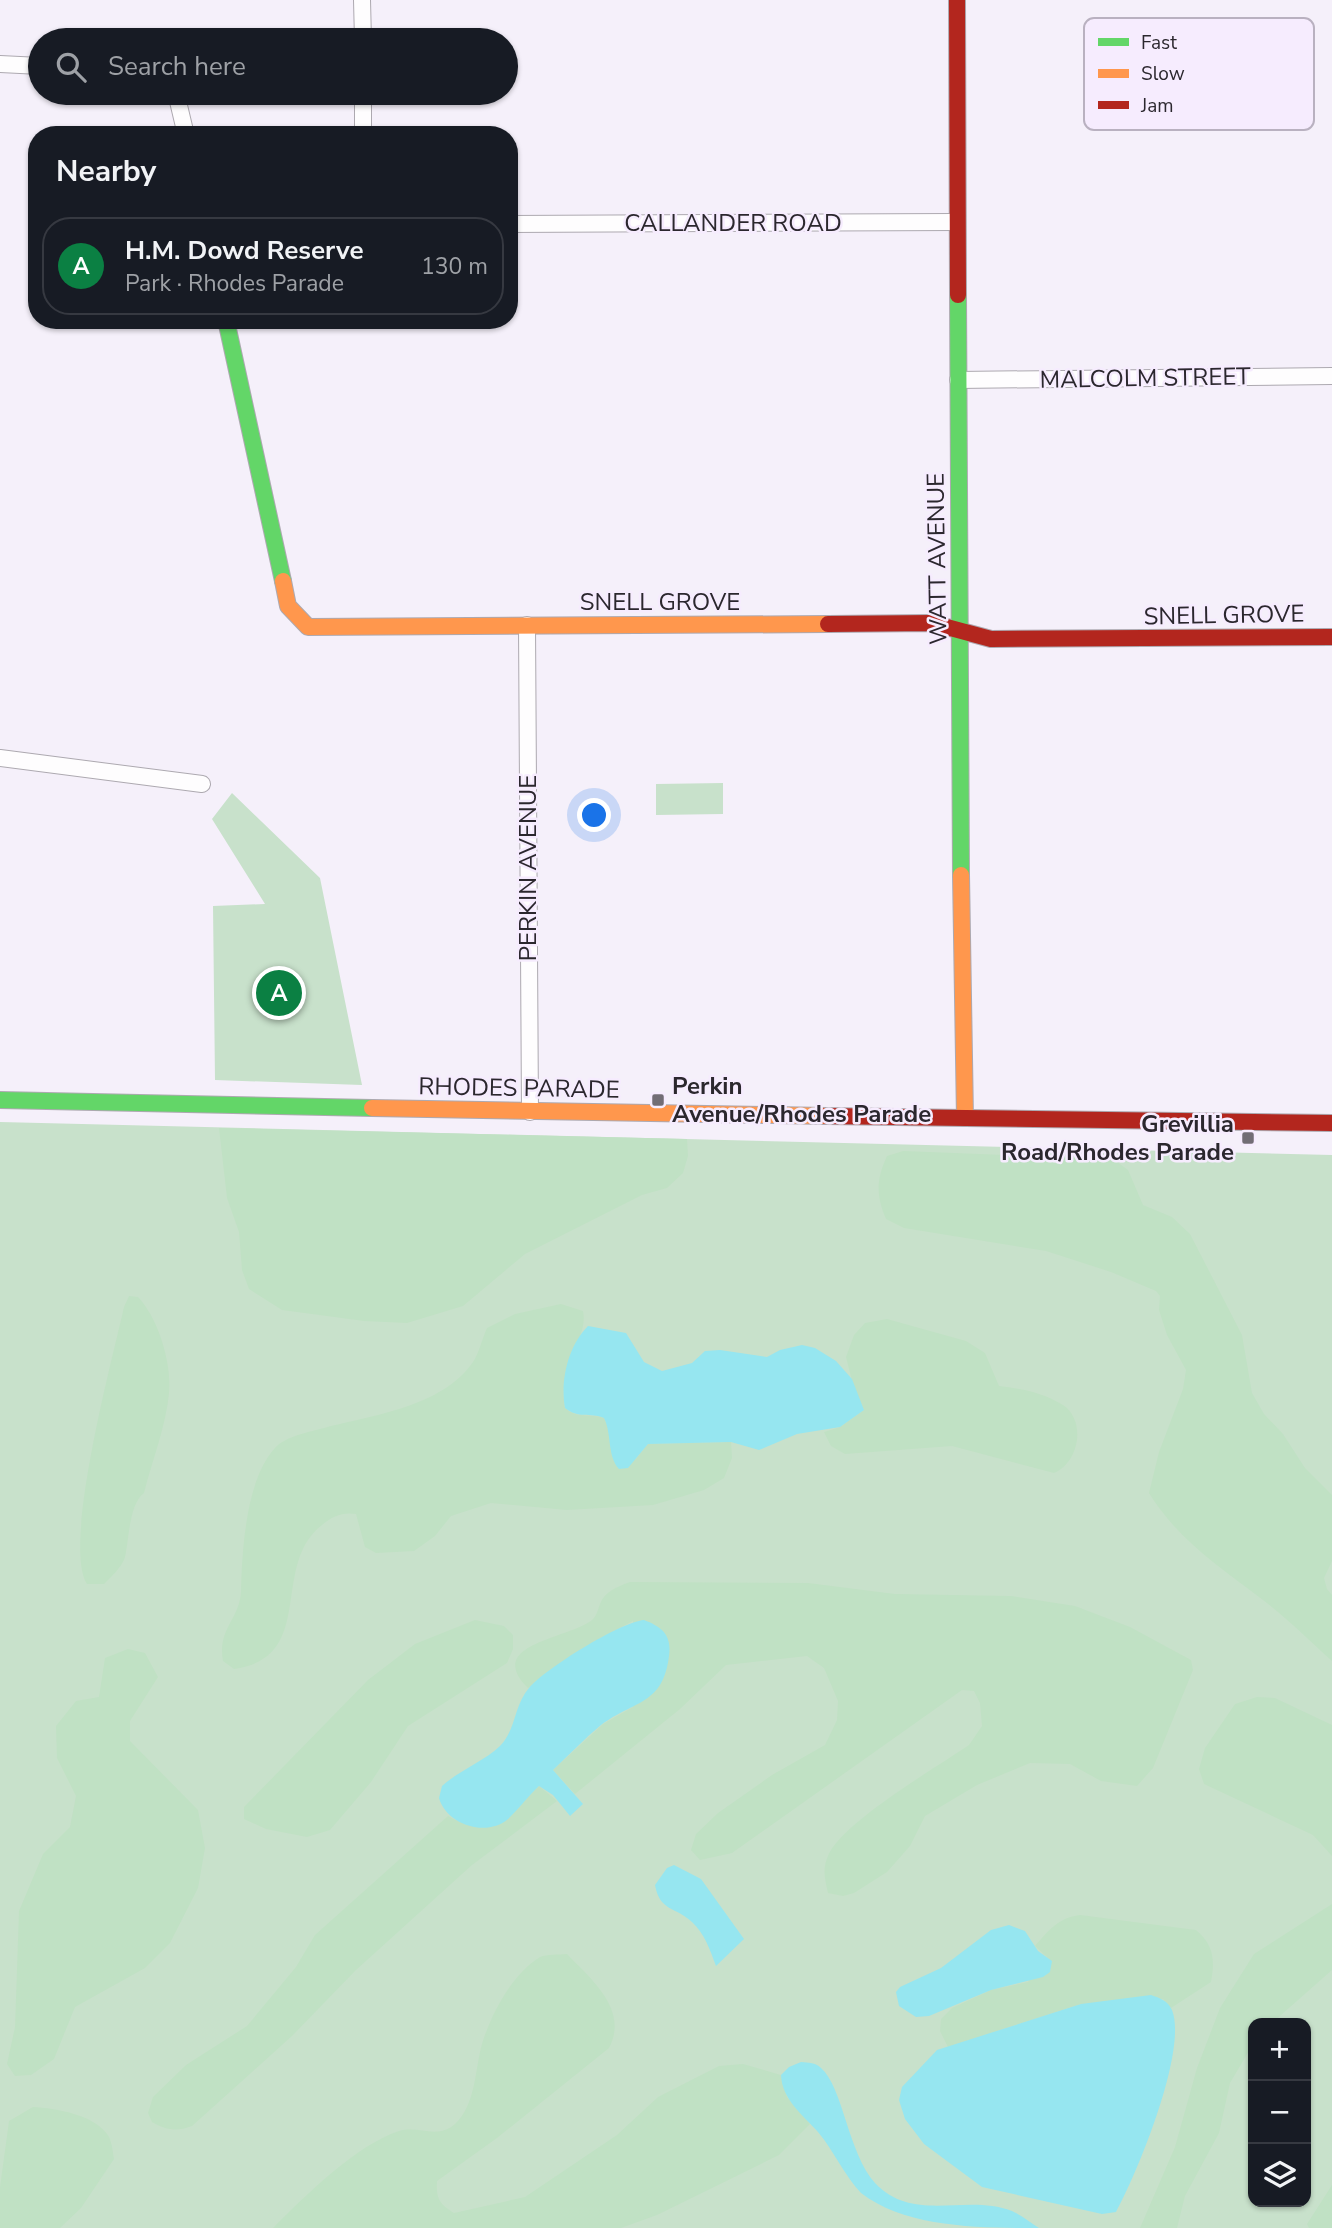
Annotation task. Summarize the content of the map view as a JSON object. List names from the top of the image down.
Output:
{
  "streets": {
    "street": [
      "CALLANDER ROAD",
      "MALCOLM STREET",
      "WATT AVENUE",
      "SNELL GROVE",
      "PERKIN AVENUE",
      "RHODES PARADE"
    ]
  },
  "crossings": [
    ["CALLANDER ROAD", "WATT AVENUE"],
    ["MALCOLM STREET", "WATT AVENUE"],
    ["WATT AVENUE", "SNELL GROVE"],
    ["WATT AVENUE", "RHODES PARADE"],
    ["SNELL GROVE", "PERKIN AVENUE"],
    ["PERKIN AVENUE", "RHODES PARADE"]
  ],
  "places": {
    "transit": ["Perkin Avenue/Rhodes Parade", "Grevillia Road/Rhodes Parade"]
  },
  "legend": ["Fast", "Slow", "Jam"],
  "page": {
    "search": "Search here",
    "heading": "Nearby",
    "list": [
      {
        "mark": "A",
        "name": "H.M. Dowd Reserve",
        "note": "Park · Rhodes Parade",
        "value": "130 m"
      }
    ],
    "pins": "A",
    "map_buttons": ["+", "−"]
  }
}
